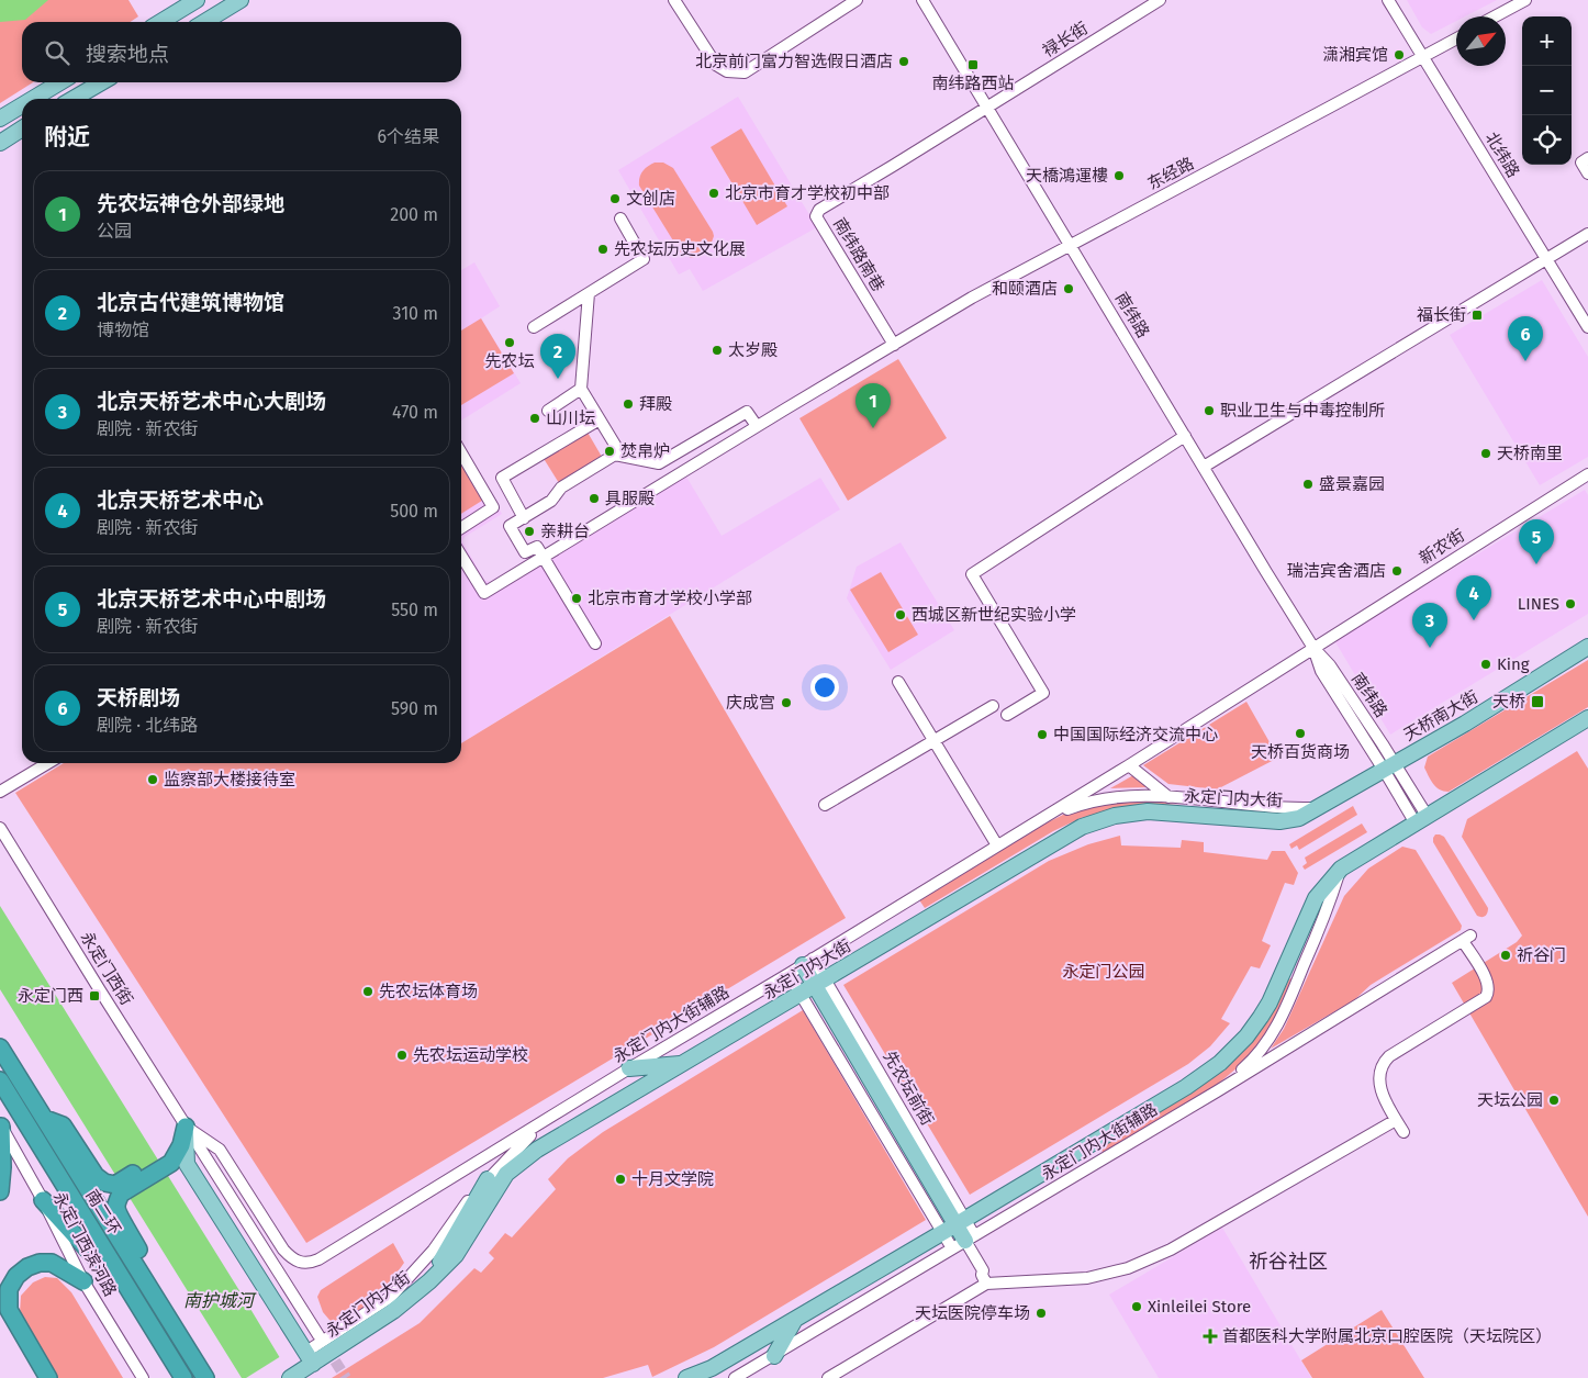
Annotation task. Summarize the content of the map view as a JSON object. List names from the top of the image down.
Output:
{
  "streets": {
    "highway": ["南二环"],
    "main road": ["天桥南大街", "永定门内大街", "先农坛前街"],
    "street": [
      "禄长街",
      "北纬路",
      "东经路",
      "南纬路南巷",
      "南纬路",
      "新农街",
      "永定门西街",
      "永定门内大街辅路",
      "永定门西滨河路"
    ]
  },
  "crossings": [
    ["禄长街", "南纬路南巷"],
    ["禄长街", "南纬路"],
    ["北纬路", "东经路"],
    ["东经路", "南纬路南巷"],
    ["东经路", "南纬路"],
    ["南纬路南巷", "南纬路"],
    ["南纬路", "新农街"],
    ["南纬路", "天桥南大街"],
    ["南纬路", "永定门内大街"],
    ["天桥南大街", "永定门内大街"],
    ["永定门内大街", "永定门西街"],
    ["永定门内大街", "先农坛前街"],
    ["永定门内大街辅路", "先农坛前街"]
  ],
  "districts": ["祈谷社区"],
  "water": ["南护城河"],
  "parks": ["永定门公园"],
  "places": {
    "other": [
      "潇湘宾馆",
      "北京前门富力智选假日酒店",
      "天橋鴻運樓",
      "北京市育才学校初中部",
      "文创店",
      "先农坛历史文化展",
      "和颐酒店",
      "先农坛",
      "太岁殿",
      "拜殿",
      "职业卫生与中毒控制所",
      "山川坛",
      "焚帛炉",
      "天桥南里",
      "盛景嘉园",
      "具服殿",
      "亲耕台",
      "瑞洁宾舍酒店",
      "北京市育才学校小学部",
      "LINES",
      "西城区新世纪实验小学",
      "King",
      "庆成宫",
      "天桥百货商场",
      "中国国际经济交流中心",
      "监察部大楼接待室",
      "祈谷门",
      "先农坛体育场",
      "先农坛运动学校",
      "天坛公园",
      "十月文学院",
      "Xinleilei Store",
      "天坛医院停车场"
    ],
    "transit": [
      "南纬路西站",
      "福长街",
      "天桥",
      "永定门西"
    ],
    "health": ["首都医科大学附属北京口腔医院（天坛院区）"]
  },
  "north": "top right",
  "page": {
    "map_buttons": ["+", "−"],
    "search": "搜索地点",
    "heading": ["附近", "6个结果"],
    "list": [
      {
        "mark": "1",
        "name": "先农坛神仓外部绿地",
        "note": "公园",
        "value": "200 m"
      },
      {
        "mark": "2",
        "name": "北京古代建筑博物馆",
        "note": "博物馆",
        "value": "310 m"
      },
      {
        "mark": "3",
        "name": "北京天桥艺术中心大剧场",
        "note": "剧院 · 新农街",
        "value": "470 m"
      },
      {
        "mark": "4",
        "name": "北京天桥艺术中心",
        "note": "剧院 · 新农街",
        "value": "500 m"
      },
      {
        "mark": "5",
        "name": "北京天桥艺术中心中剧场",
        "note": "剧院 · 新农街",
        "value": "550 m"
      },
      {
        "mark": "6",
        "name": "天桥剧场",
        "note": "剧院 · 北纬路",
        "value": "590 m"
      }
    ],
    "pins": [
      "6",
      "2",
      "1",
      "5",
      "4",
      "3"
    ]
  }
}
